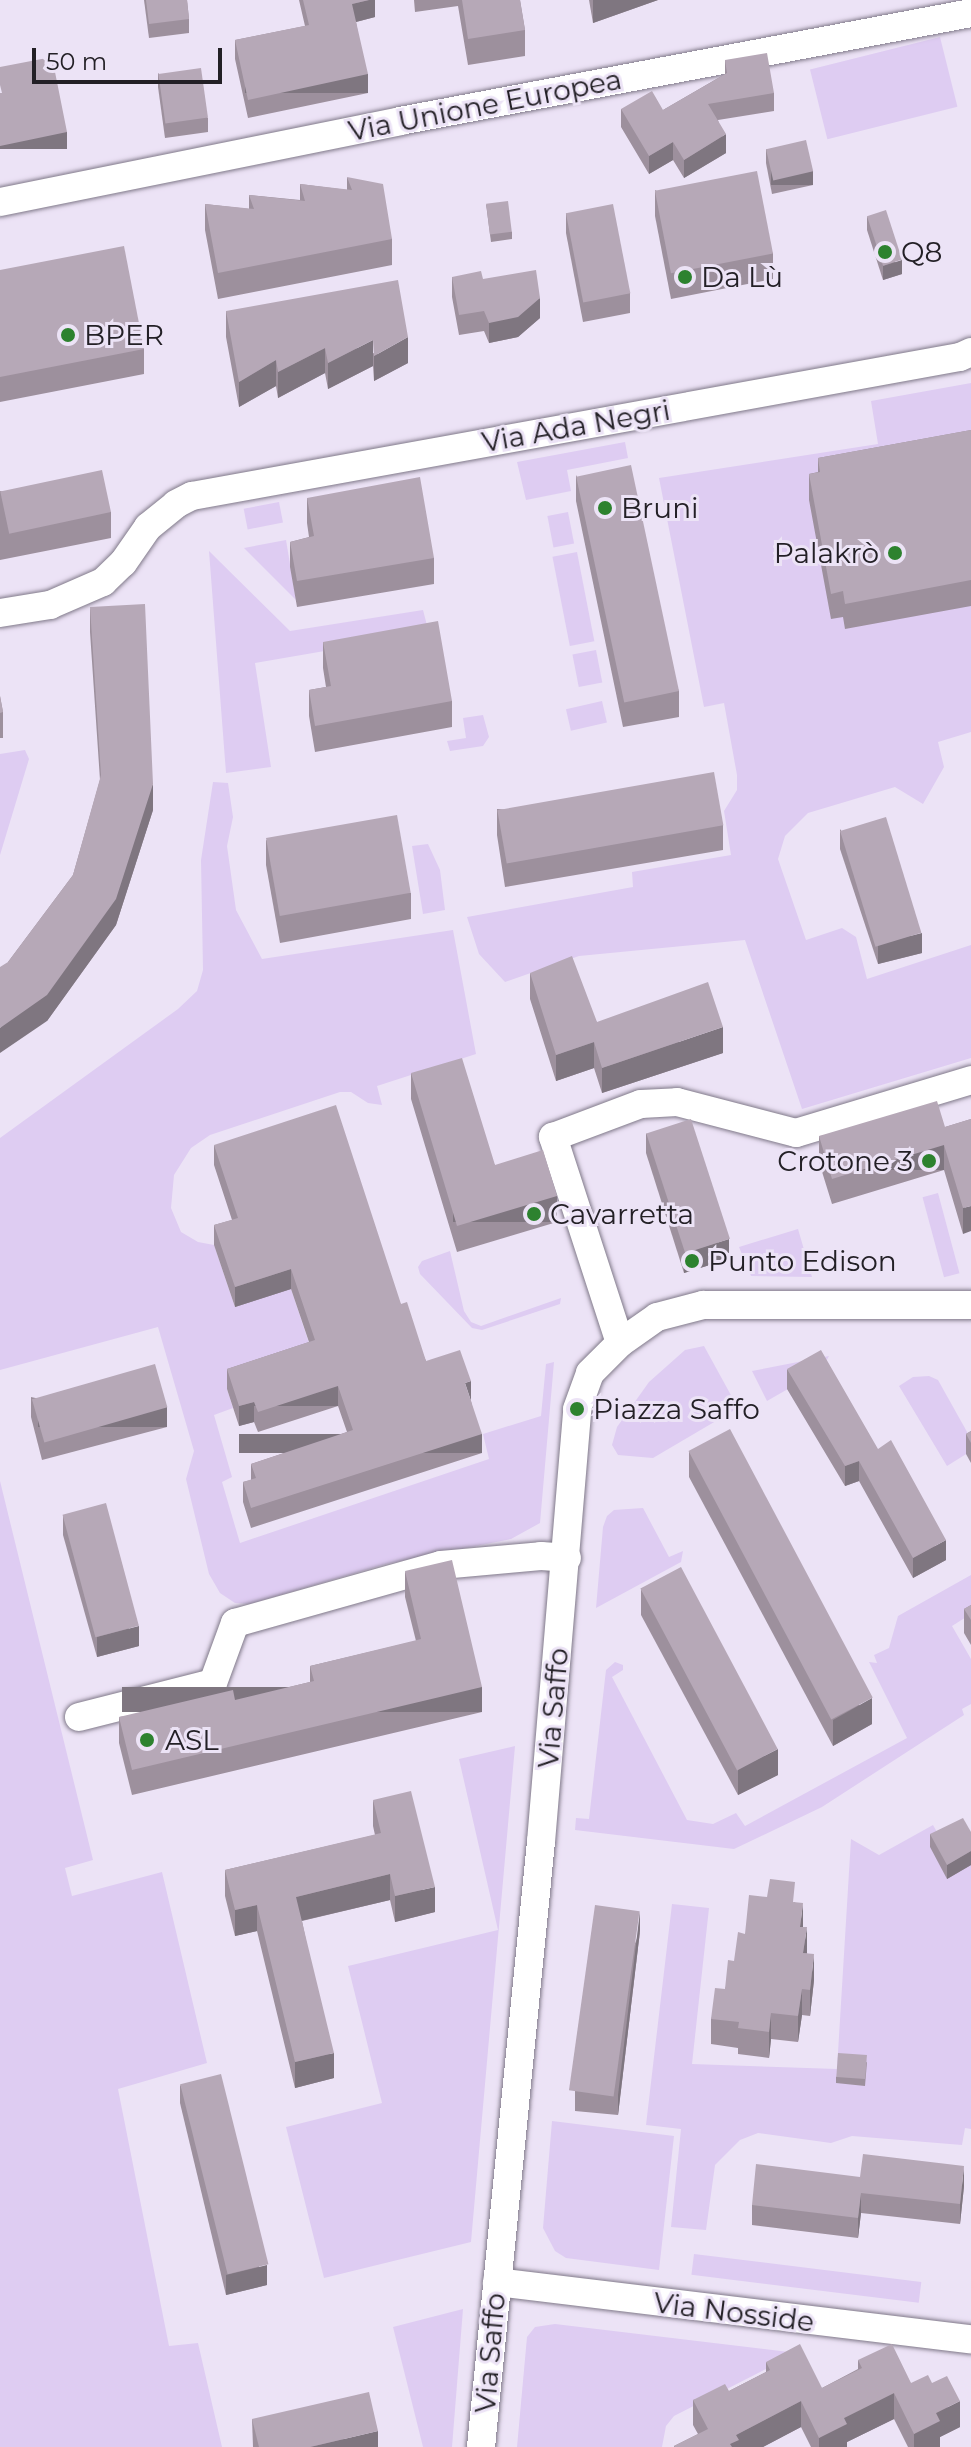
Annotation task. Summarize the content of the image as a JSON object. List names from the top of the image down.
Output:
{
  "streets": {
    "street": [
      "Via Unione Europea",
      "Via Ada Negri",
      "Via Saffo",
      "Via Nosside"
    ]
  },
  "crossings": [
    ["Via Saffo", "Via Nosside"]
  ],
  "places": [
    "Q8",
    "Da Lù",
    "BPER",
    "Bruni",
    "Palakrò",
    "Crotone 3",
    "Cavarretta",
    "Punto Edison",
    "Piazza Saffo",
    "ASL"
  ],
  "scale_bar": "50 m"
}
